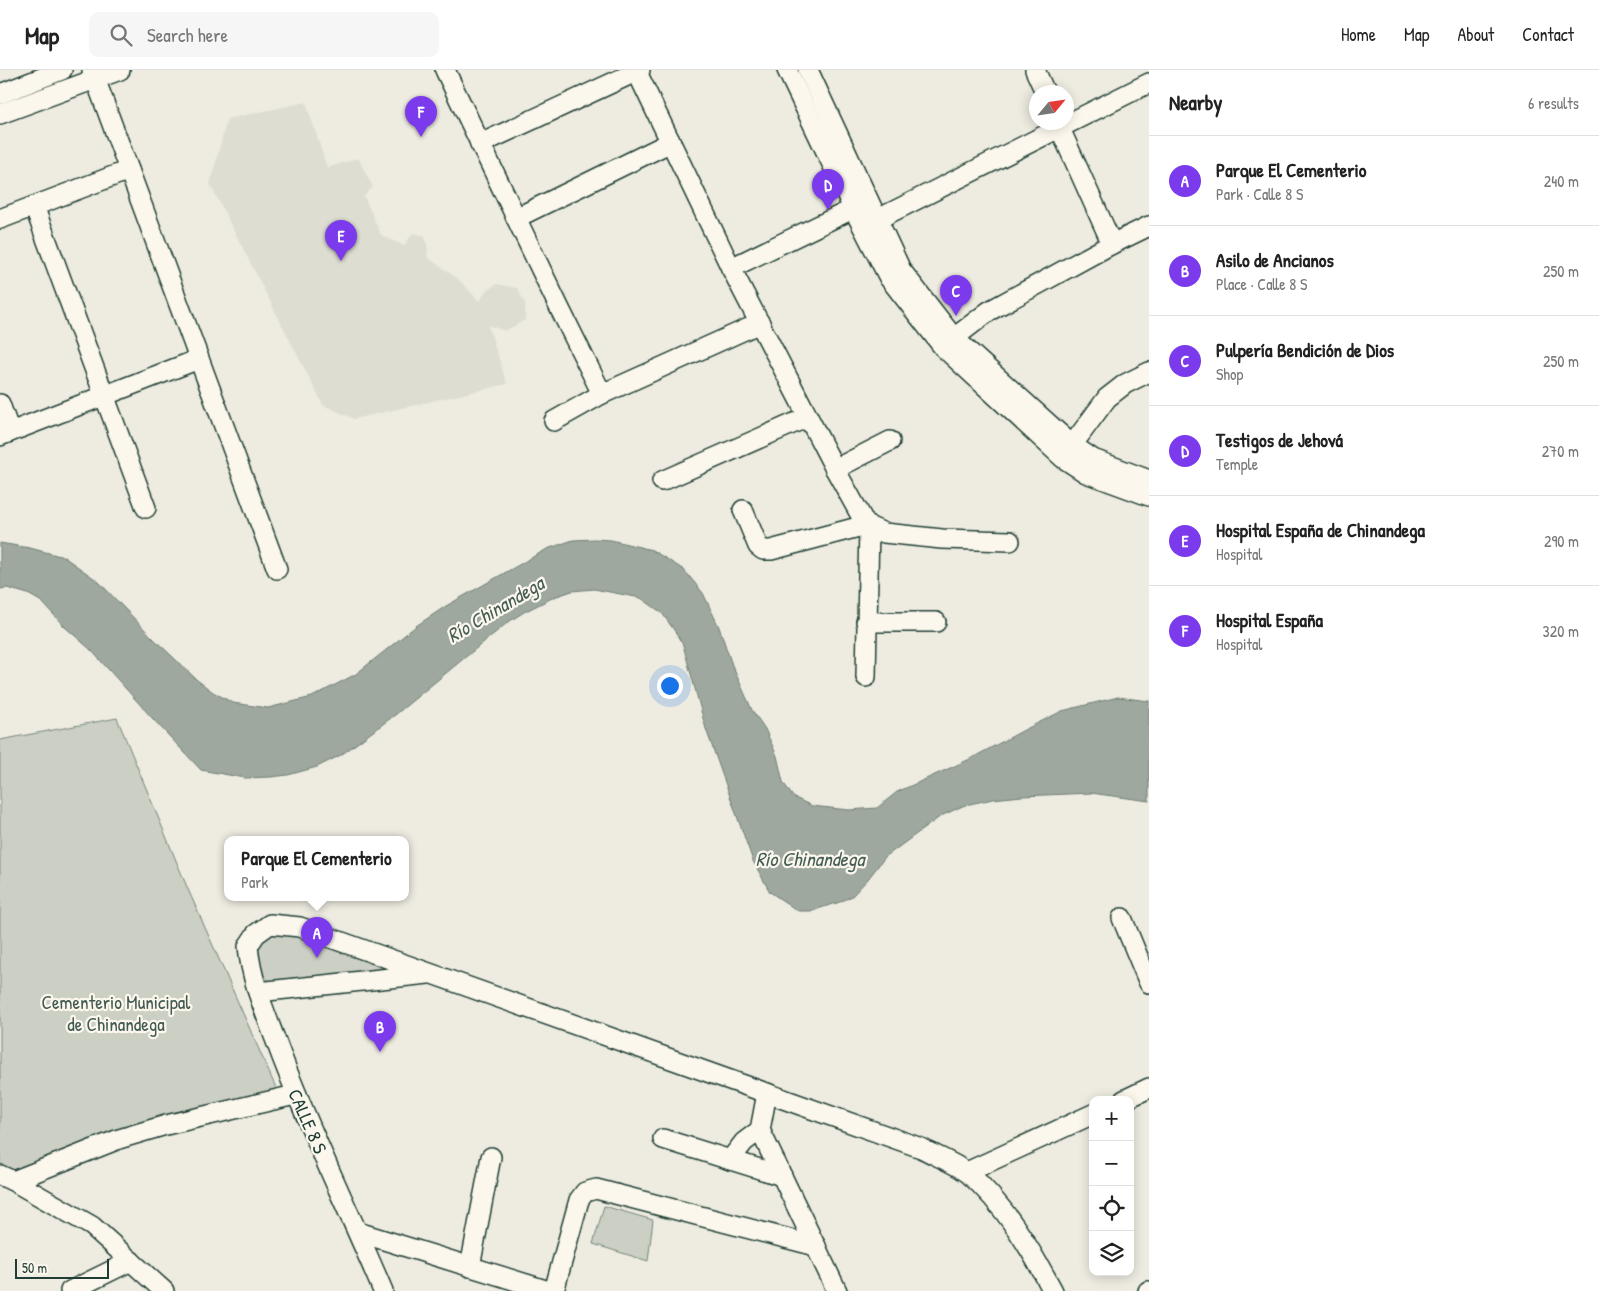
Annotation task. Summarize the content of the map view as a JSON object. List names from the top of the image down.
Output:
{
  "streets": {
    "street": ["CALLE 8 S"]
  },
  "water": ["Río Chinandega"],
  "parks": ["Cementerio Municipal de Chinandega"],
  "scale_bar": "50 m",
  "north": "top right",
  "page": {
    "header": "Map",
    "search": "Search here",
    "nav": [
      "Home",
      "Map",
      "About",
      "Contact"
    ],
    "heading": ["Nearby", "6 results"],
    "pins": [
      "F",
      "D",
      "E",
      "C",
      "A",
      "B"
    ],
    "list": [
      {
        "mark": "A",
        "name": "Parque El Cementerio",
        "note": "Park · Calle 8 S",
        "value": "240 m"
      },
      {
        "mark": "B",
        "name": "Asilo de Ancianos",
        "note": "Place · Calle 8 S",
        "value": "250 m"
      },
      {
        "mark": "C",
        "name": "Pulpería Bendición de Dios",
        "note": "Shop",
        "value": "250 m"
      },
      {
        "mark": "D",
        "name": "Testigos de Jehová",
        "note": "Temple",
        "value": "270 m"
      },
      {
        "mark": "E",
        "name": "Hospital España de Chinandega",
        "note": "Hospital",
        "value": "290 m"
      },
      {
        "mark": "F",
        "name": "Hospital España",
        "note": "Hospital",
        "value": "320 m"
      }
    ],
    "popup": ["Parque El Cementerio", "Park"],
    "map_buttons": ["+", "−"],
    "scale": "50 m"
  }
}
